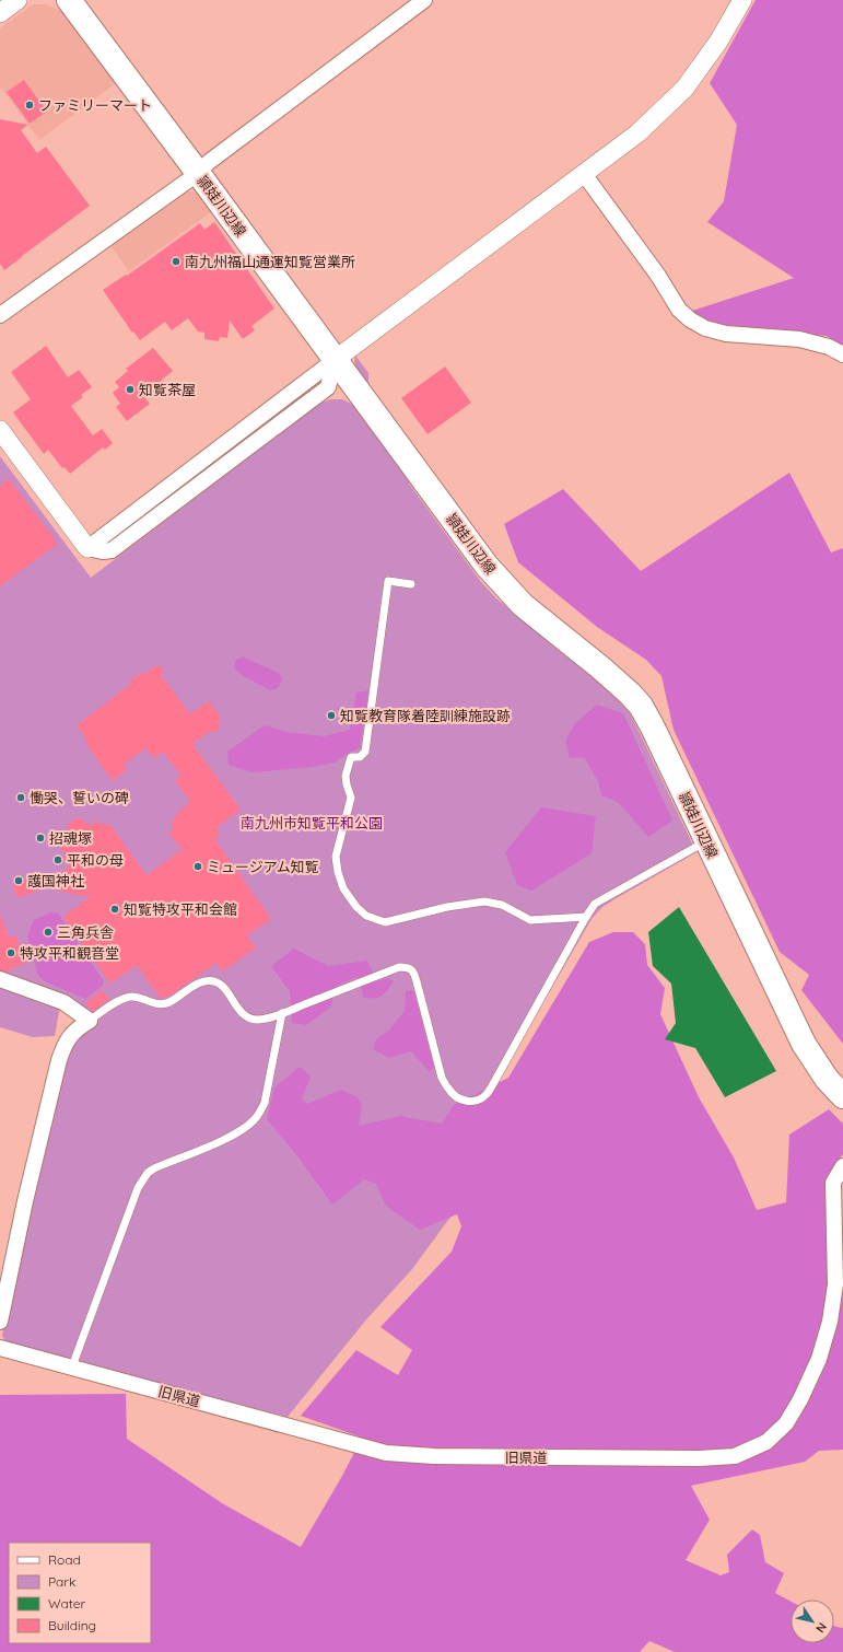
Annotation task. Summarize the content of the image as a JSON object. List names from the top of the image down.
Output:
{
  "streets": {
    "main road": ["頴娃川辺線"],
    "street": ["旧県道"]
  },
  "parks": ["南九州市知覧平和公園"],
  "places": [
    "ファミリーマート",
    "南九州福山通運知覧営業所",
    "知覧茶屋",
    "知覧教育隊着陸訓練施設跡",
    "慟哭、誓いの碑",
    "招魂塚",
    "平和の母",
    "ミュージアム知覧",
    "護国神社",
    "知覧特攻平和会館",
    "三角兵舎",
    "特攻平和観音堂"
  ],
  "legend": [
    "Road",
    "Park",
    "Water",
    "Building"
  ],
  "north": "bottom right"
}
